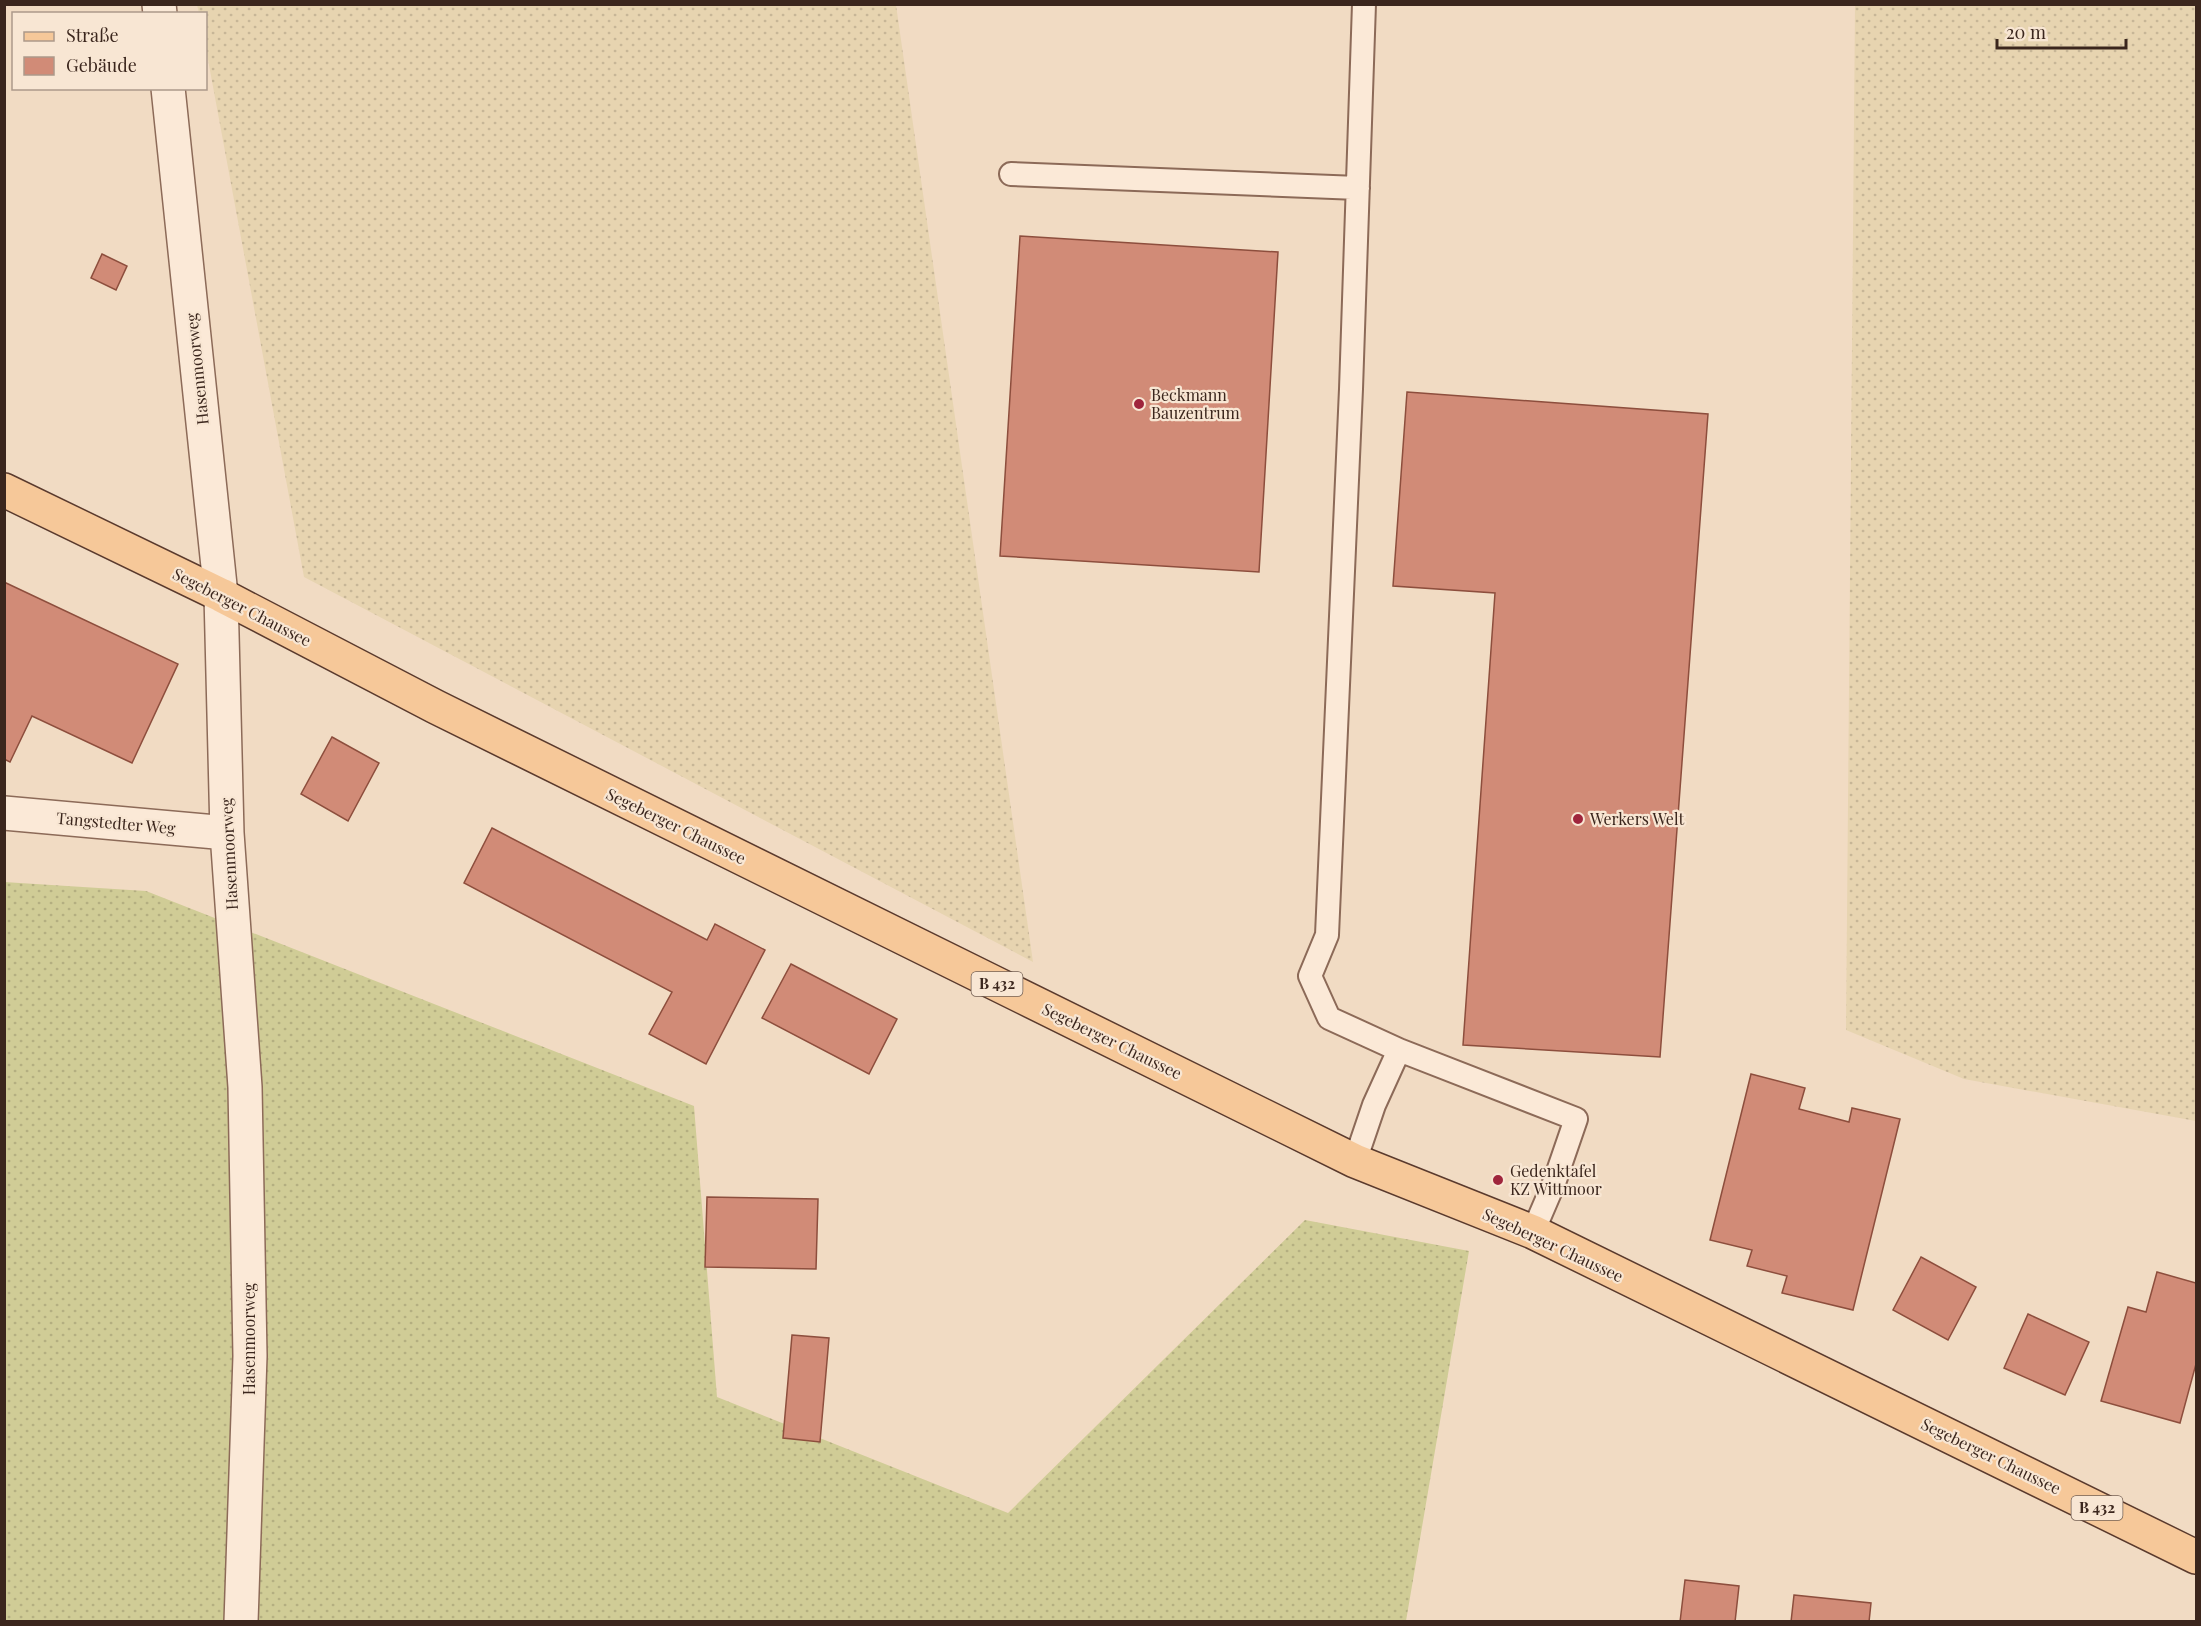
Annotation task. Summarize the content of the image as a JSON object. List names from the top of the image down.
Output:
{
  "streets": {
    "main road": ["Segeberger Chaussee", "B 432"],
    "street": ["Hasenmoorweg", "Tangstedter Weg"]
  },
  "crossings": [
    ["Hasenmoorweg", "Segeberger Chaussee"],
    ["Hasenmoorweg", "Tangstedter Weg"]
  ],
  "places": ["Beckmann Bauzentrum", "Werkers Welt", "Gedenktafel KZ Wittmoor"],
  "legend": ["Straße", "Gebäude"],
  "scale_bar": "20 m"
}
